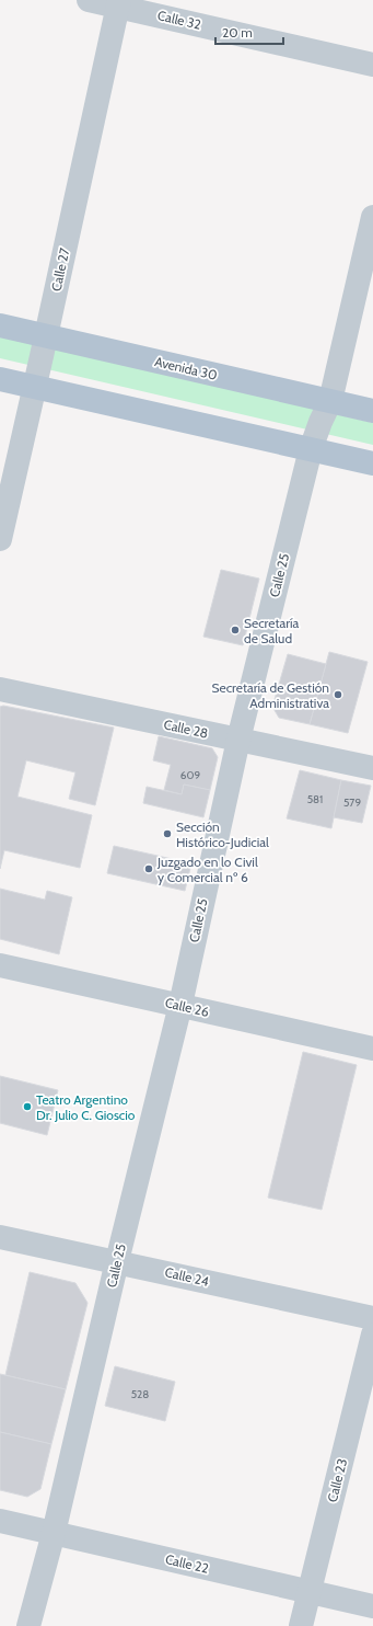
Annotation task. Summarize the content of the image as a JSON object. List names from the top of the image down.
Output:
{
  "streets": {
    "main road": ["Avenida 30"],
    "street": [
      "Calle 32",
      "Calle 27",
      "Calle 25",
      "Calle 28",
      "Calle 26",
      "Calle 24",
      "Calle 23",
      "Calle 22"
    ]
  },
  "crossings": [
    ["Calle 32", "Calle 27"],
    ["Calle 27", "Avenida 30"],
    ["Avenida 30", "Calle 25"],
    ["Calle 25", "Calle 28"],
    ["Calle 25", "Calle 26"],
    ["Calle 25", "Calle 24"],
    ["Calle 25", "Calle 22"],
    ["Calle 23", "Calle 22"]
  ],
  "places": [
    "Secretaría de Salud",
    "Secretaría de Gestión Administrativa",
    "Sección Histórico-Judicial",
    "Juzgado en lo Civil y Comercial nº 6",
    "Teatro Argentino Dr. Julio C. Gioscio"
  ],
  "house_numbers": [
    "609",
    "581",
    "579",
    "528"
  ],
  "scale_bar": "20 m"
}
